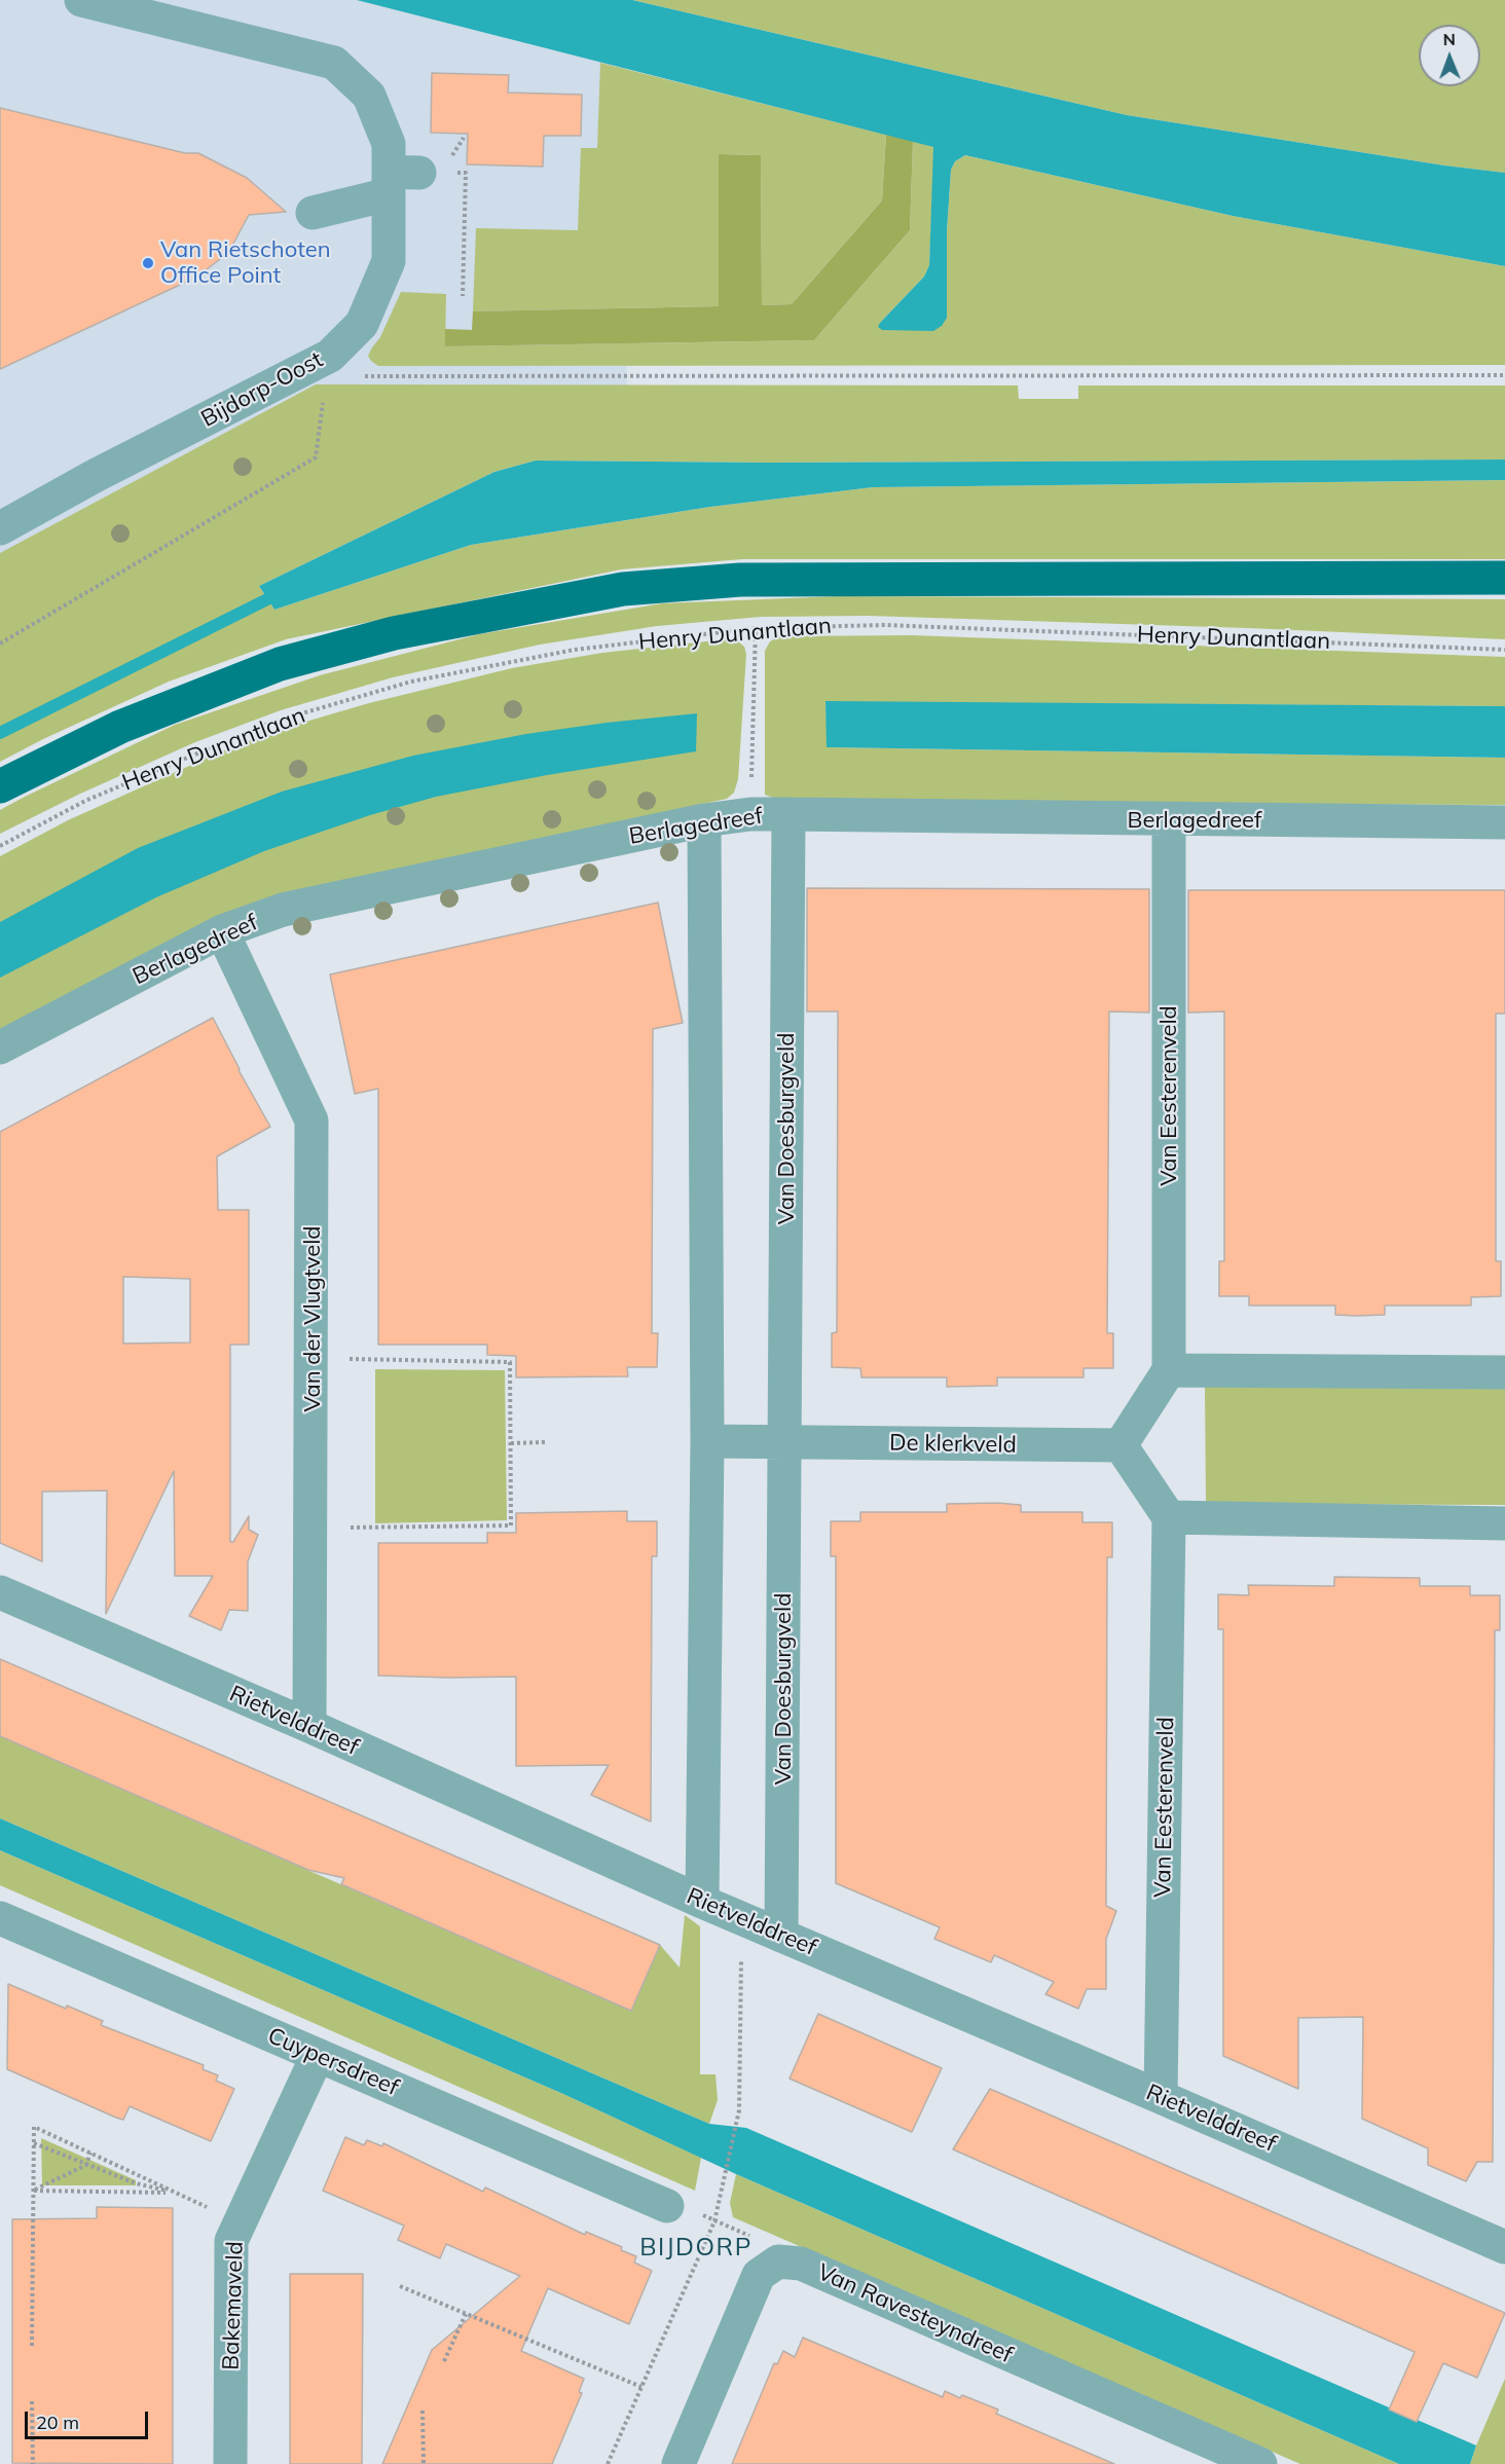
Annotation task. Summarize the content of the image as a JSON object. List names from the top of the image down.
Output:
{
  "streets": {
    "main road": ["Henry Dunantlaan"],
    "street": [
      "Bijdorp-Oost",
      "Berlagedreef",
      "Van Eesterenveld",
      "Van Doesburgveld",
      "Van der Vlugtveld",
      "De klerkveld",
      "Rietvelddreef",
      "Cuypersdreef",
      "Bakemaveld",
      "Van Ravesteyndreef"
    ]
  },
  "crossings": [
    ["Berlagedreef", "Van Eesterenveld"],
    ["Berlagedreef", "Van Doesburgveld"],
    ["Berlagedreef", "Van der Vlugtveld"],
    ["Van Eesterenveld", "Rietvelddreef"],
    ["Van Doesburgveld", "De klerkveld"],
    ["Van Doesburgveld", "Rietvelddreef"],
    ["Van der Vlugtveld", "Rietvelddreef"],
    ["Cuypersdreef", "Bakemaveld"]
  ],
  "districts": ["BIJDORP"],
  "places": ["Van Rietschoten Office Point"],
  "scale_bar": "20 m",
  "north": "top"
}
